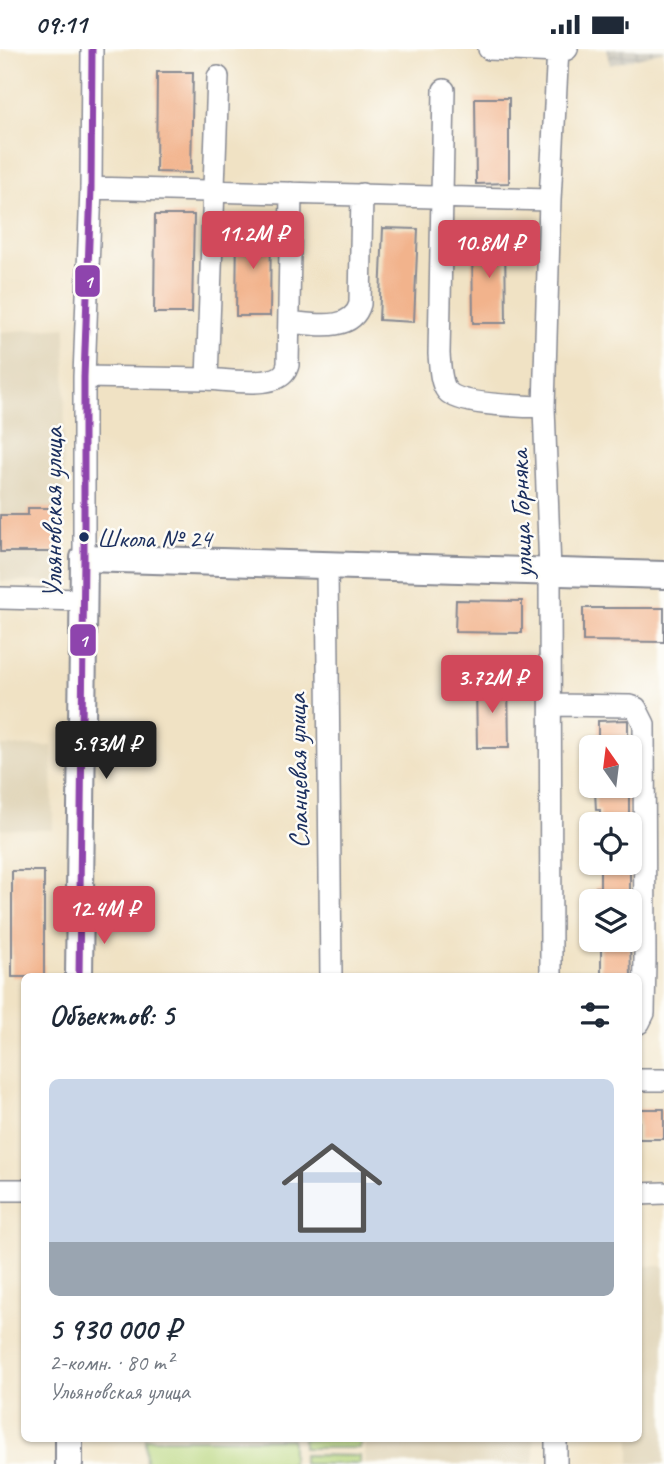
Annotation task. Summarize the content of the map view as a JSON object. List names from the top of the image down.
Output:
{
  "streets": {
    "main road": ["Ульяновская улица"],
    "street": ["улица Горняка", "Сланцевая улица"]
  },
  "places": ["Школа № 24"],
  "lines": ["transit line 1"],
  "north": "top",
  "page": {
    "status": "09:11",
    "price": [
      "11.2M ₽",
      "10.8M ₽",
      "3.72M ₽",
      "5.93M ₽",
      "12.4M ₽"
    ],
    "heading": "Объектов: 5",
    "list": [
      {
        "name": "5 930 000 ₽",
        "note": "2-комн. · 80 m² · Ульяновская улица"
      }
    ]
  }
}
